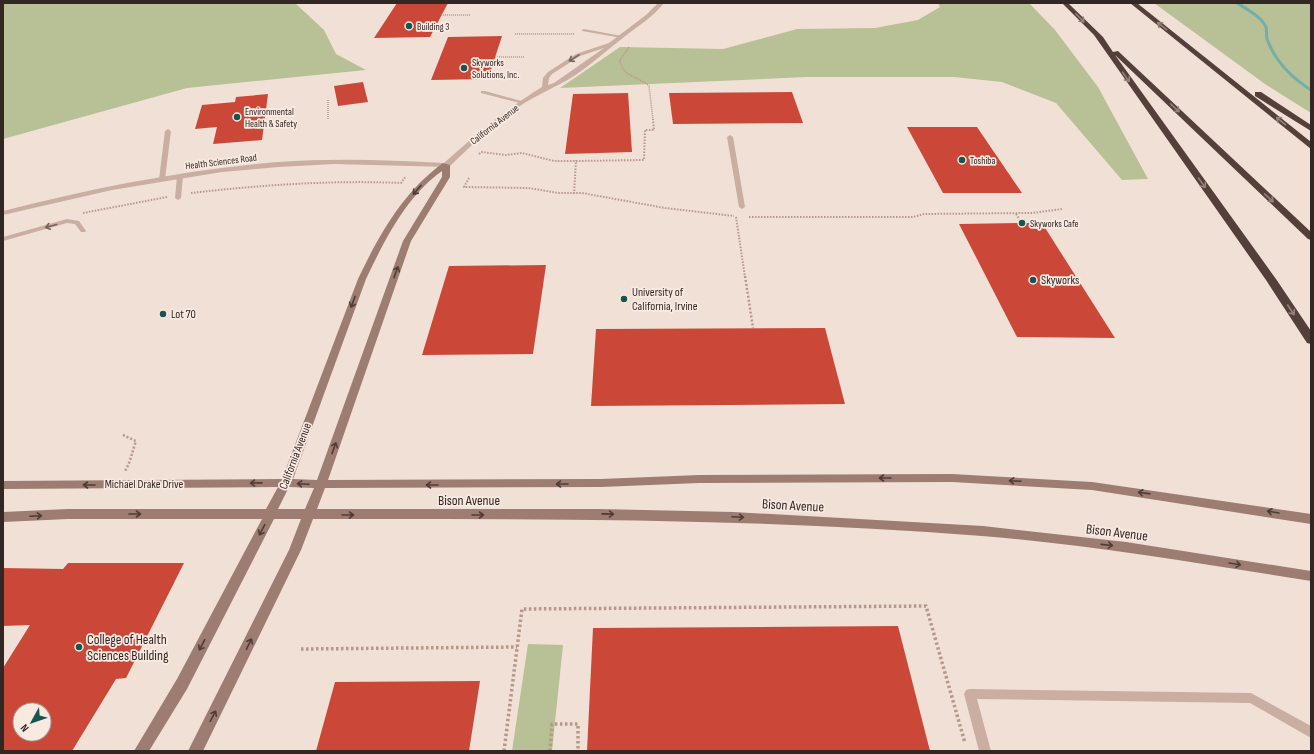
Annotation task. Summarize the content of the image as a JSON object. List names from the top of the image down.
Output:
{
  "streets": {
    "main road": ["California Avenue", "Michael Drake Drive", "Bison Avenue"],
    "street": ["Health Sciences Road"]
  },
  "crossings": [
    ["California Avenue", "Health Sciences Road"],
    ["California Avenue", "Michael Drake Drive"],
    ["California Avenue", "Bison Avenue"],
    ["Michael Drake Drive", "Bison Avenue"]
  ],
  "one_way": ["California Avenue"],
  "places": [
    "Building 3",
    "Skyworks Solutions, Inc.",
    "Environmental Health & Safety",
    "Toshiba",
    "Skyworks Cafe",
    "Skyworks",
    "University of California, Irvine",
    "Lot 70",
    "College of Health Sciences Building"
  ],
  "north": "bottom left"
}
